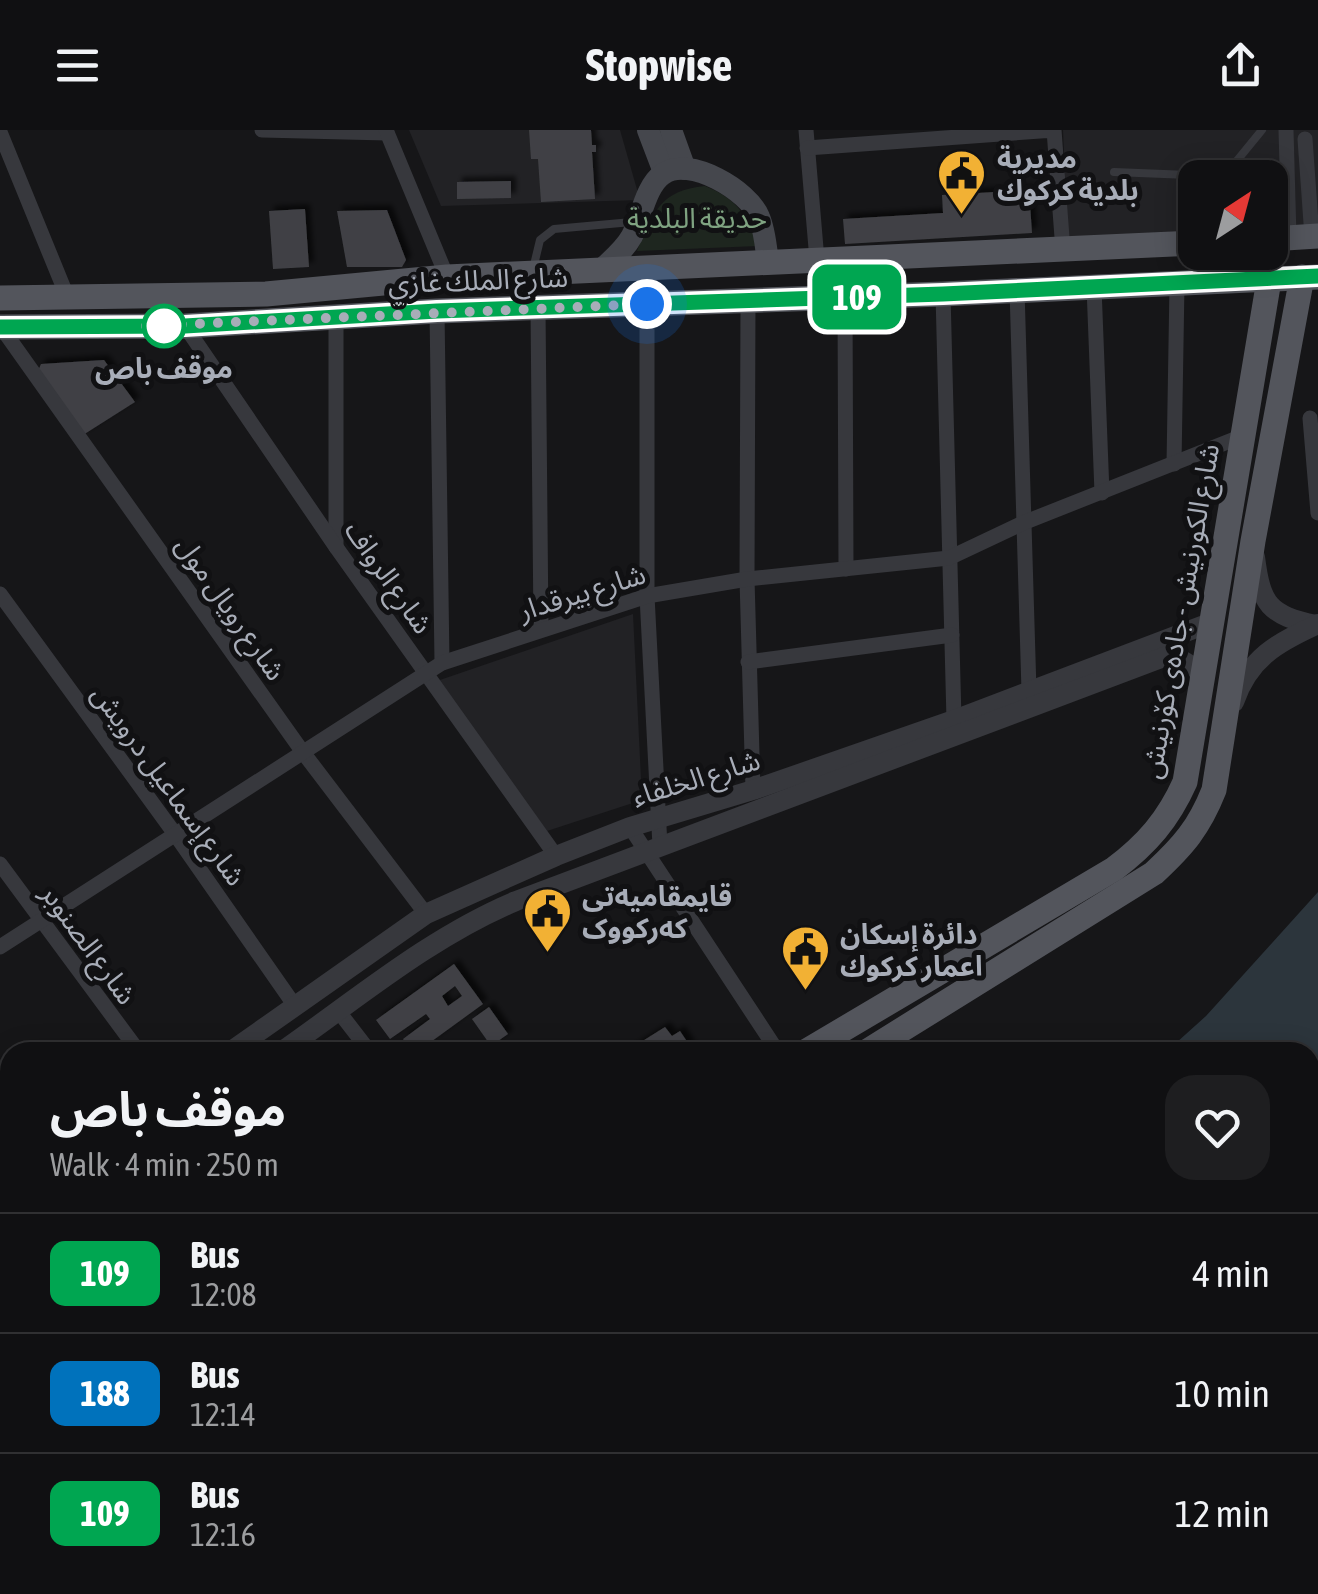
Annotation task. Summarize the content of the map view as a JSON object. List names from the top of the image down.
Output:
{
  "streets": {
    "main road": ["شارع الملك غازي", "شارع الكورنيش - جادەی کۆرنیش"],
    "street": [
      "شارع الرواف",
      "شارع بيرقدار",
      "شارع رويال مول",
      "شارع الخلفاء",
      "شارع إسماعيل درويش",
      "شارع الصنوبر"
    ]
  },
  "crossings": [
    ["شارع الملك غازي", "شارع الرواف"],
    ["شارع الملك غازي", "شارع رويال مول"],
    ["شارع الملك غازي", "شارع الكورنيش - جادەی کۆرنیش"],
    ["شارع الرواف", "شارع بيرقدار"],
    ["شارع الرواف", "شارع الخلفاء"],
    ["شارع بيرقدار", "شارع رويال مول"],
    ["شارع بيرقدار", "شارع الكورنيش - جادەی کۆرنیش"],
    ["شارع بيرقدار", "شارع إسماعيل درويش"],
    ["شارع بيرقدار", "شارع الصنوبر"],
    ["شارع رويال مول", "شارع الخلفاء"],
    ["شارع الكورنيش - جادەی کۆرنیش", "شارع الخلفاء"],
    ["شارع الخلفاء", "شارع إسماعيل درويش"]
  ],
  "parks": ["حديقة البلدية"],
  "places": {
    "public building": ["مديرية بلدية كركوك", "قایمقامیەتی کەرکووک", "دائرة إسكان اعمار كركوك"],
    "other": ["موقف باص"]
  },
  "lines": ["bus line 109"],
  "north": "top right",
  "page": {
    "header": "Stopwise",
    "on_map": "109",
    "heading": ["موقف باص", "Walk · 4 min · 250 m"],
    "list": [
      {
        "mark": "109",
        "name": "Bus",
        "note": "12:08",
        "value": "4 min"
      },
      {
        "mark": "188",
        "name": "Bus",
        "note": "12:14",
        "value": "10 min"
      },
      {
        "mark": "109",
        "name": "Bus",
        "note": "12:16",
        "value": "12 min"
      }
    ]
  }
}
